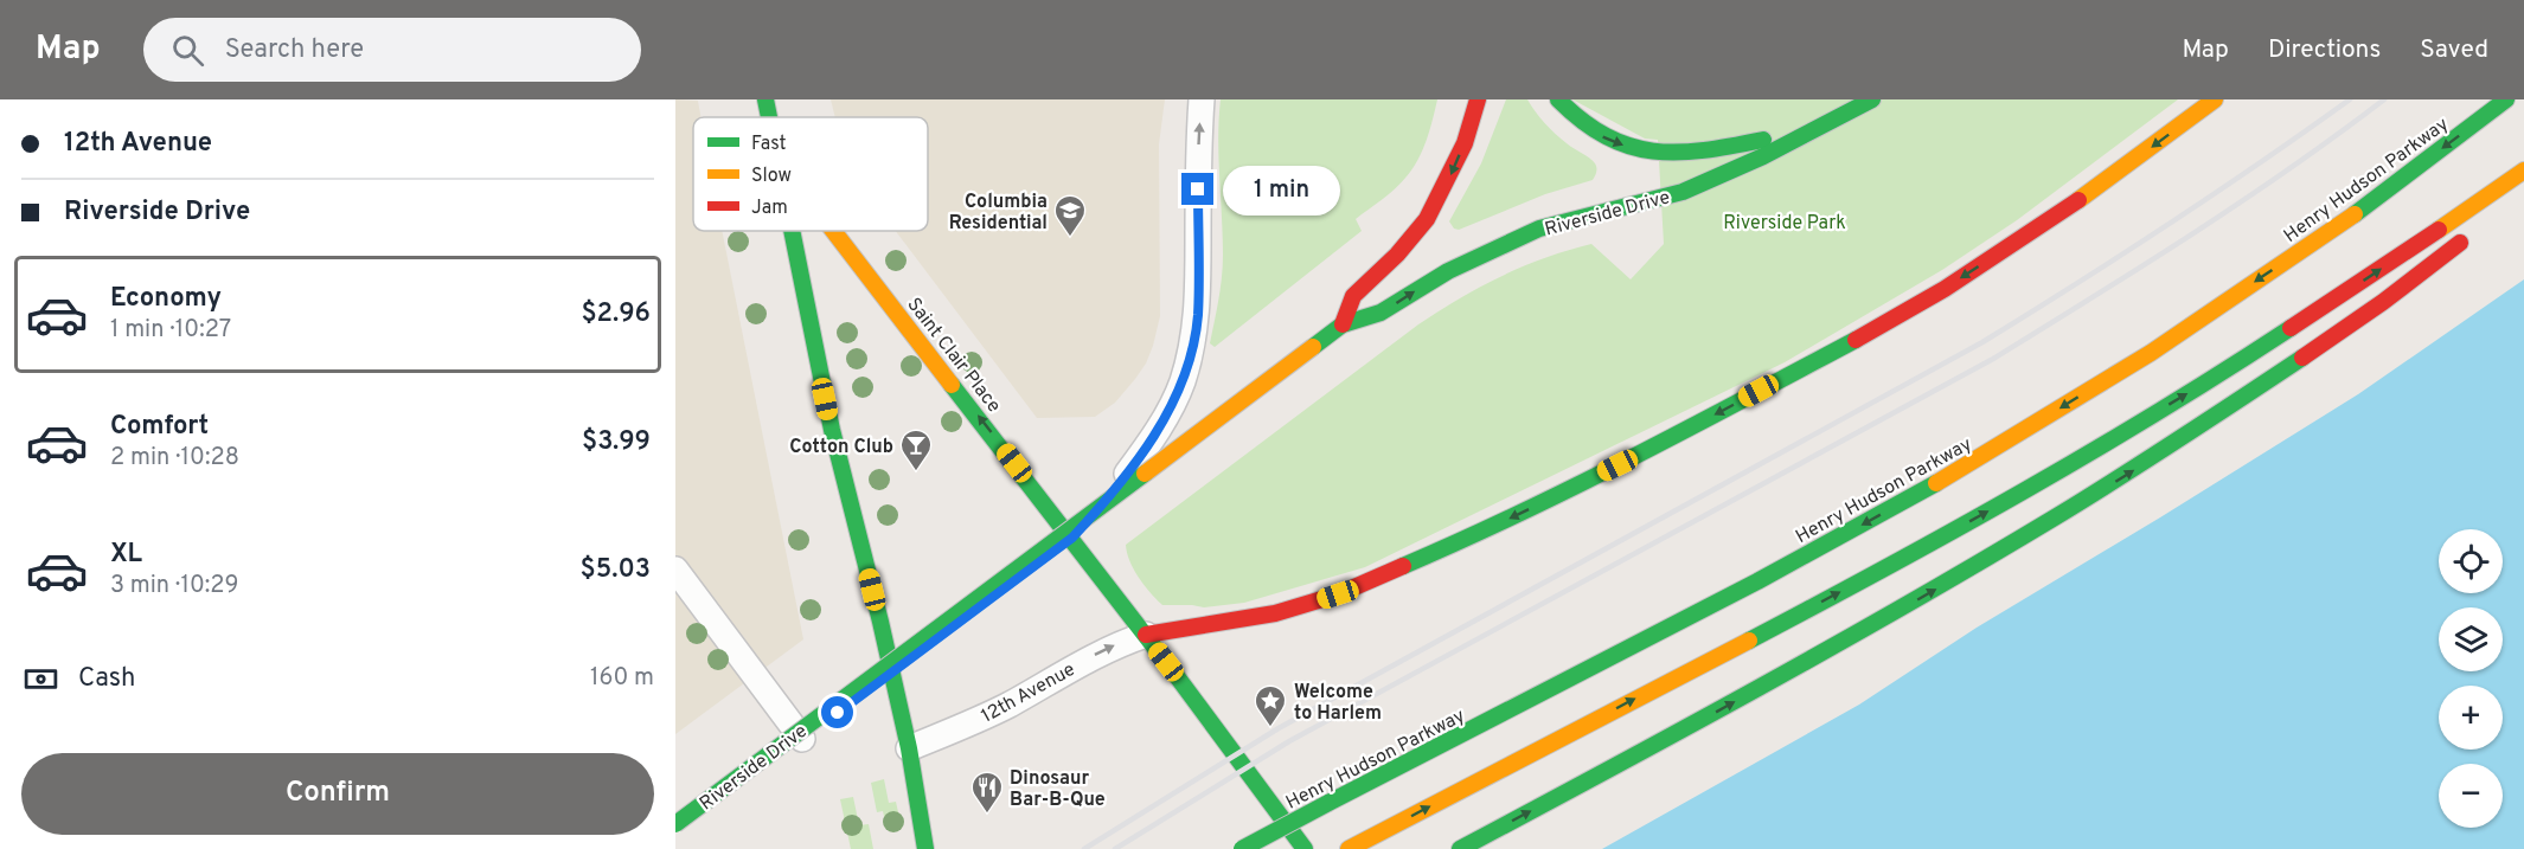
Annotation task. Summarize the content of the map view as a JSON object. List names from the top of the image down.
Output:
{
  "streets": {
    "main road": ["Henry Hudson Parkway", "Riverside Drive", "Saint Clair Place"],
    "street": ["12th Avenue"]
  },
  "crossings": [
    ["Saint Clair Place", "12th Avenue"]
  ],
  "parks": ["Riverside Park"],
  "places": {
    "school or university": ["Columbia Residential"],
    "bar": ["Cotton Club"],
    "place": ["Welcome to Harlem"],
    "restaurant": ["Dinosaur Bar-B-Que"]
  },
  "legend": ["Fast", "Slow", "Jam"],
  "page": {
    "header": "Map",
    "search": "Search here",
    "nav": ["Map", "Directions", "Saved"],
    "banner": ["12th Avenue", "Riverside Drive"],
    "bubble": "1 min",
    "list": [
      {
        "name": "Economy",
        "note": "1 min · 10:27",
        "value": "$2.96"
      },
      {
        "name": "Comfort",
        "note": "2 min · 10:28",
        "value": "$3.99"
      },
      {
        "name": "XL",
        "note": "3 min · 10:29",
        "value": "$5.03"
      }
    ],
    "map_buttons": ["+", "−"],
    "pay": ["Cash", "160 m"],
    "buttons": "Confirm"
  }
}
